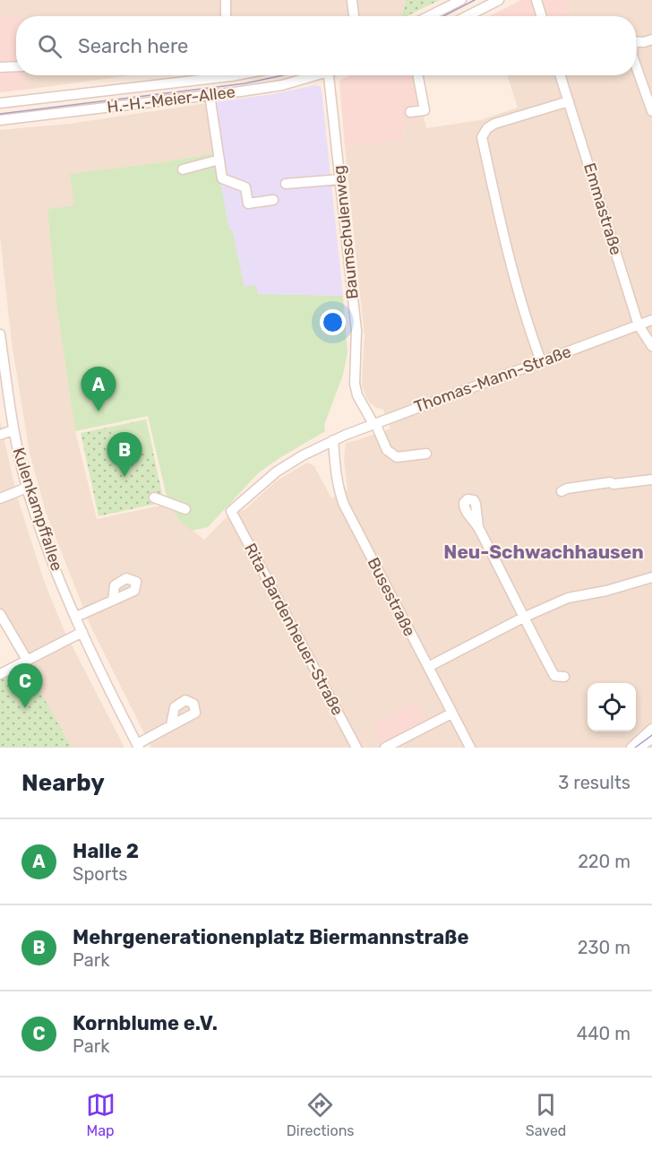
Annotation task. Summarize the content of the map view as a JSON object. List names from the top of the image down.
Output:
{
  "streets": {
    "street": [
      "H.-H.-Meier-Allee",
      "Emmastraße",
      "Baumschulenweg",
      "Thomas-Mann-Straße",
      "Kulenkampffallee",
      "Busestraße",
      "Rita-Bardenheuer-Straße"
    ]
  },
  "crossings": [
    ["Emmastraße", "Thomas-Mann-Straße"],
    ["Baumschulenweg", "Thomas-Mann-Straße"],
    ["Thomas-Mann-Straße", "Busestraße"],
    ["Thomas-Mann-Straße", "Rita-Bardenheuer-Straße"]
  ],
  "districts": ["Neu-Schwachhausen"],
  "page": {
    "search": "Search here",
    "pins": ["A", "B", "C"],
    "heading": ["Nearby", "3 results"],
    "list": [
      {
        "mark": "A",
        "name": "Halle 2",
        "note": "Sports",
        "value": "220 m"
      },
      {
        "mark": "B",
        "name": "Mehrgenerationenplatz Biermannstraße",
        "note": "Park",
        "value": "230 m"
      },
      {
        "mark": "C",
        "name": "Kornblume e.V.",
        "note": "Park",
        "value": "440 m"
      }
    ],
    "nav": ["Map", "Directions", "Saved"]
  }
}
